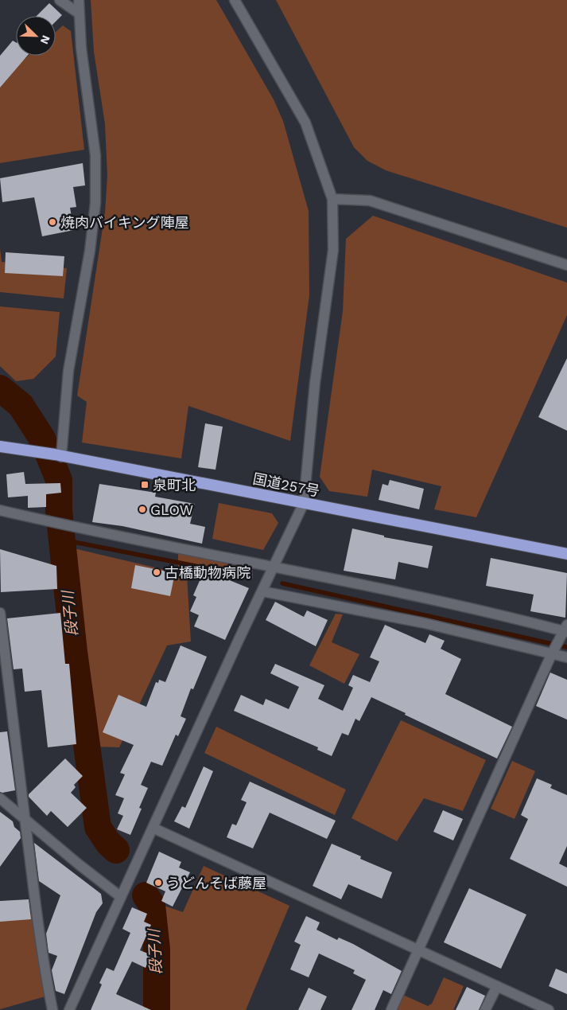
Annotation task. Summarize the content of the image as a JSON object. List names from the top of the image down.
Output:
{
  "streets": {
    "highway": ["国道257号"]
  },
  "water": ["段子川"],
  "places": {
    "other": [
      "焼肉バイキング陣屋",
      "GLOW",
      "古橋動物病院",
      "うどんそば藤屋"
    ],
    "transit": ["泉町北"]
  },
  "north": "bottom right"
}
